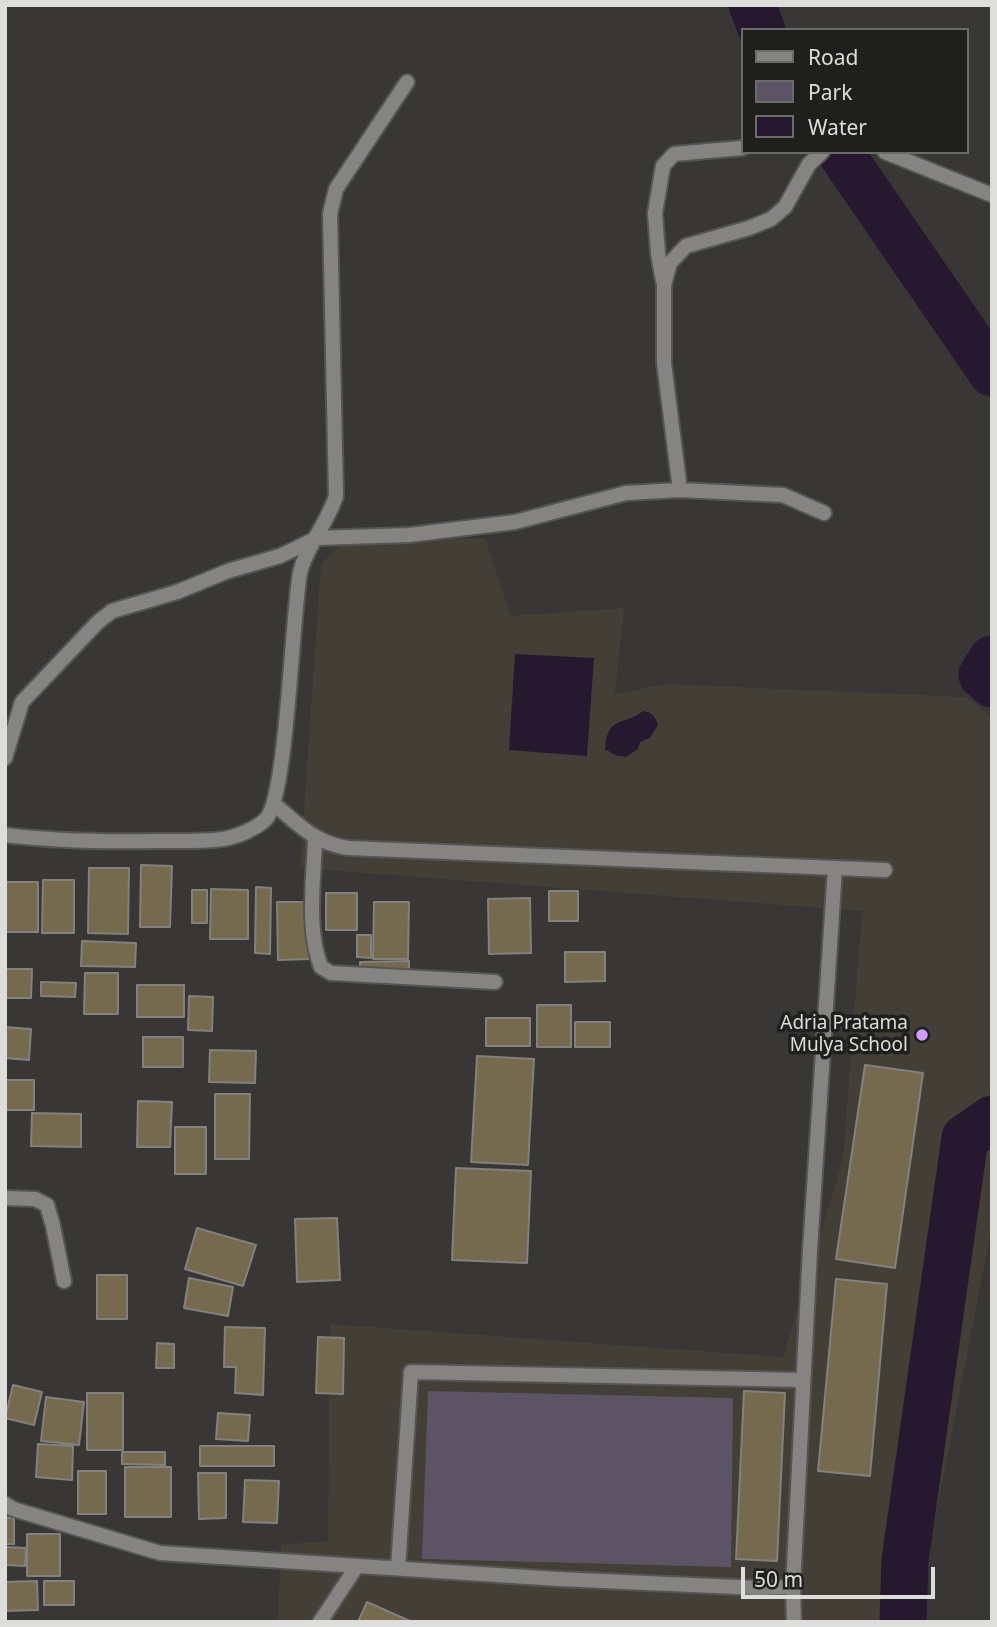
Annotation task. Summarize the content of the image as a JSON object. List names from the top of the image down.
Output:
{
  "places": ["Adria Pratama Mulya School"],
  "legend": ["Road", "Park", "Water"],
  "scale_bar": "50 m"
}
